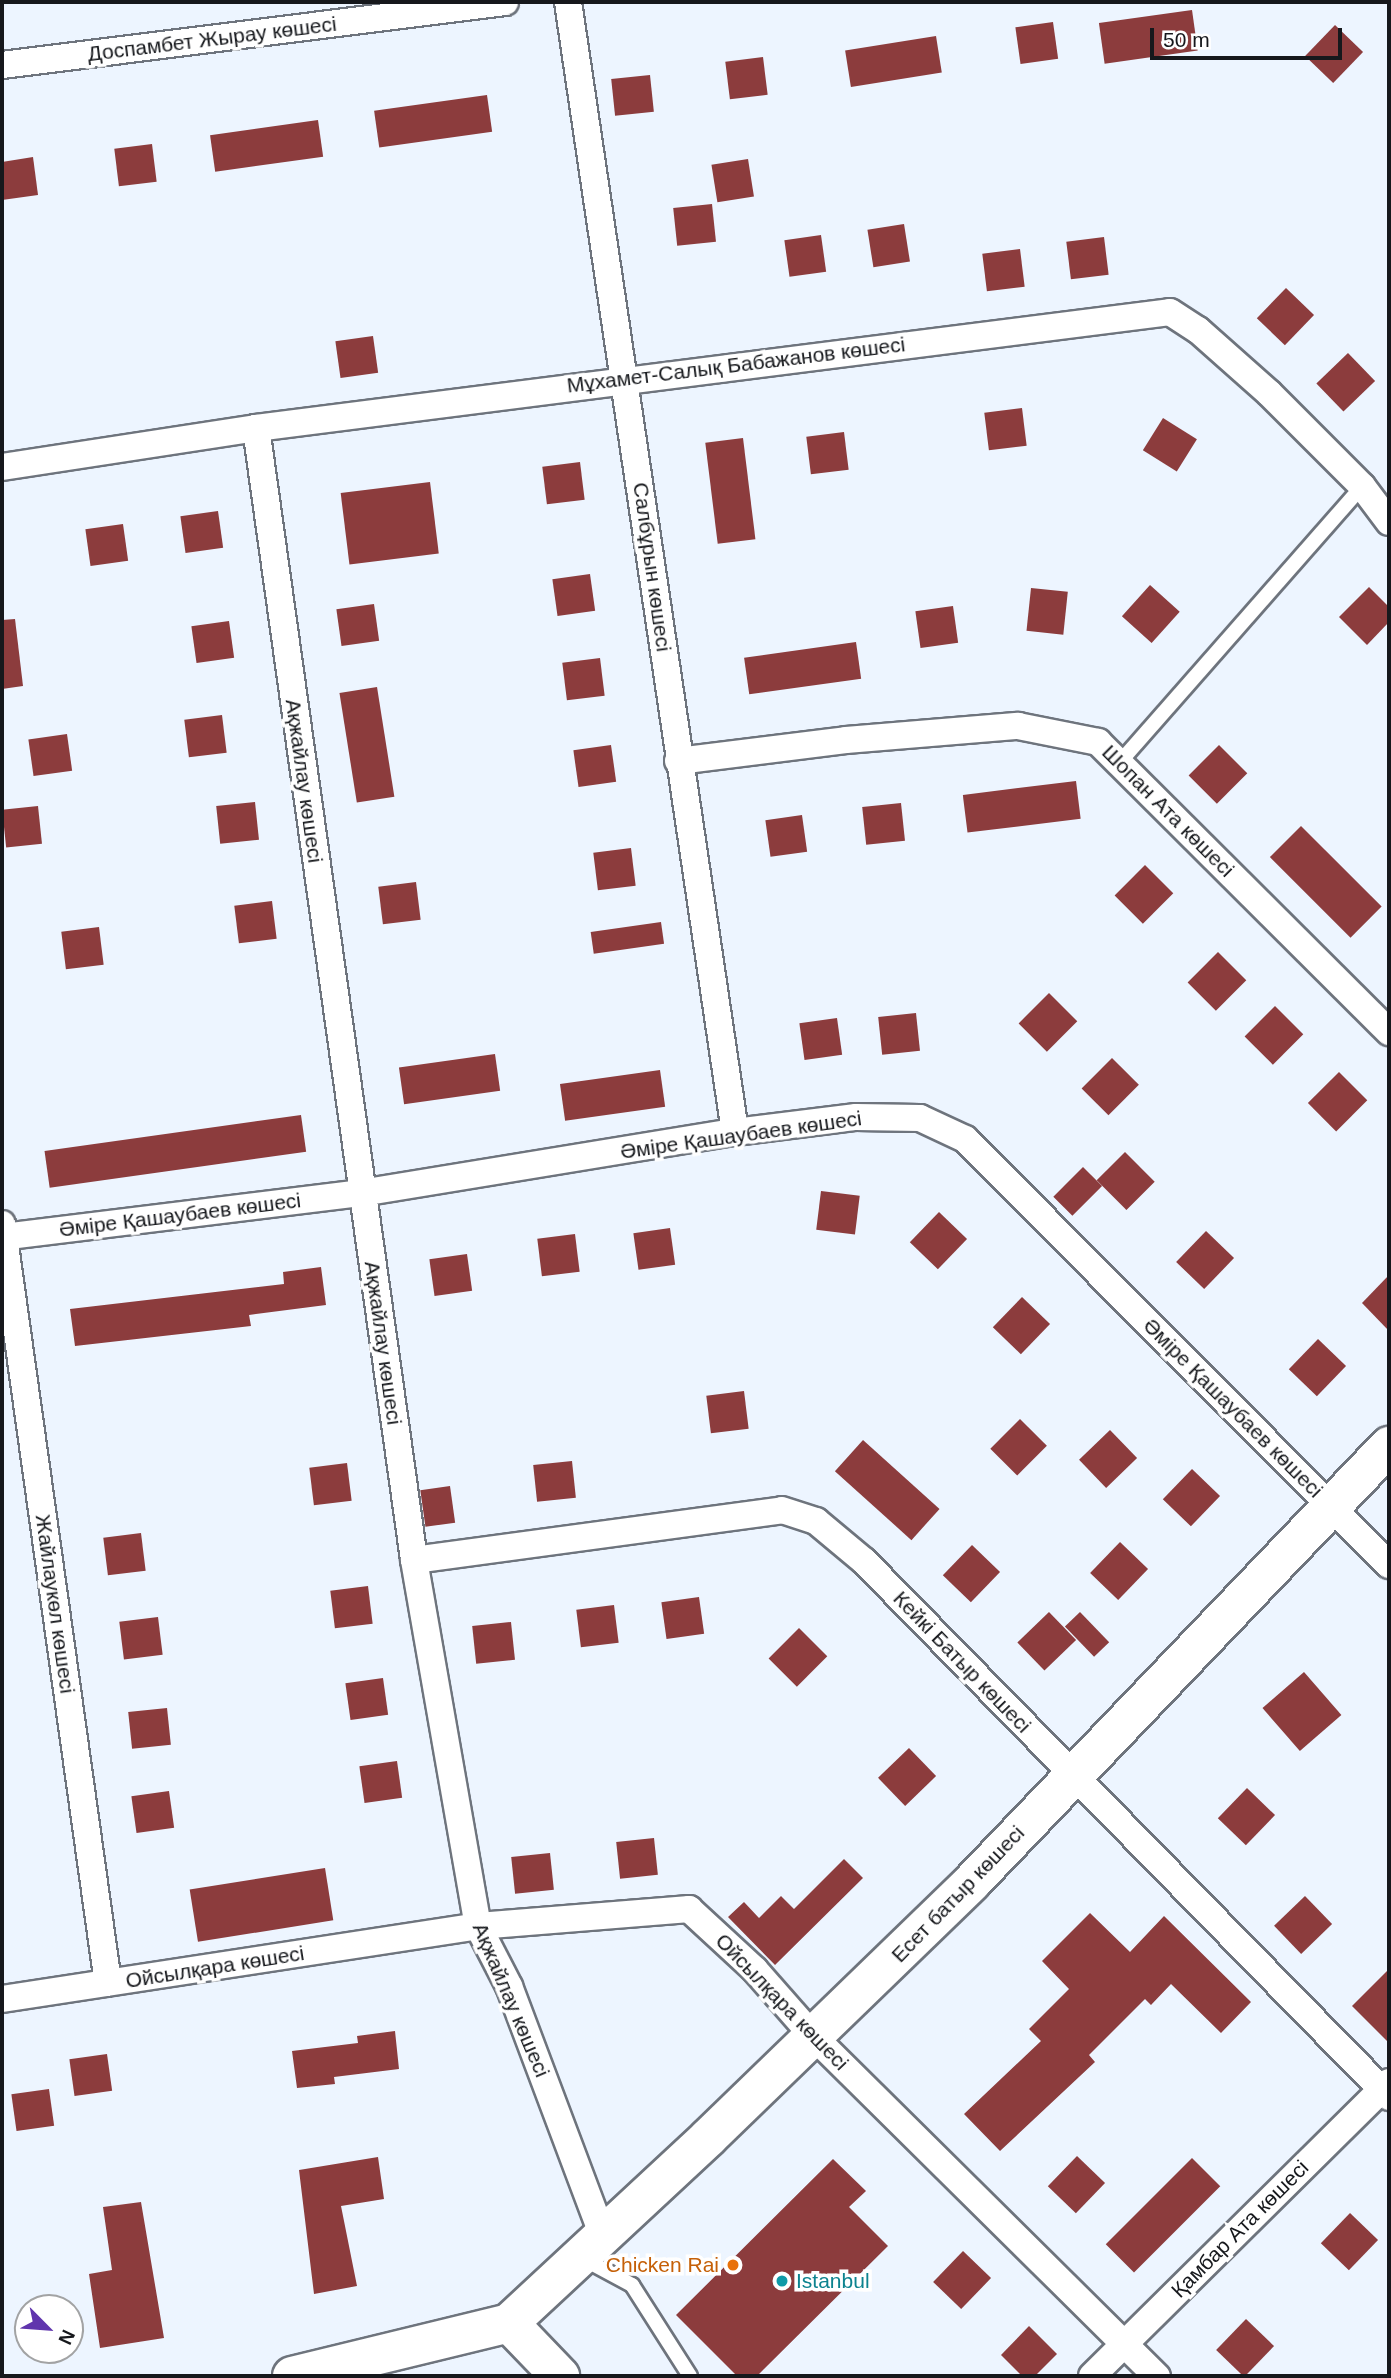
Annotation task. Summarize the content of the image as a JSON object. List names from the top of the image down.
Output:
{
  "streets": {
    "street": [
      "Доспамбет Жырау көшесі",
      "Мұхамет-Салық Бабажанов көшесі",
      "Салбұрын көшесі",
      "Ақжайлау көшесі",
      "Шопан Ата көшесі",
      "Әміре Қашаубаев көшесі",
      "Жайлаукөл көшесі",
      "Кейкі Батыр көшесі",
      "Есет батыр көшесі",
      "Ойсылқара көшесі",
      "Қамбар Ата көшесі"
    ]
  },
  "crossings": [
    ["Мұхамет-Салық Бабажанов көшесі", "Салбұрын көшесі"],
    ["Мұхамет-Салық Бабажанов көшесі", "Ақжайлау көшесі"],
    ["Салбұрын көшесі", "Шопан Ата көшесі"],
    ["Салбұрын көшесі", "Әміре Қашаубаев көшесі"],
    ["Ақжайлау көшесі", "Әміре Қашаубаев көшесі"],
    ["Ақжайлау көшесі", "Кейкі Батыр көшесі"],
    ["Ақжайлау көшесі", "Есет батыр көшесі"],
    ["Ақжайлау көшесі", "Ойсылқара көшесі"],
    ["Әміре Қашаубаев көшесі", "Жайлаукөл көшесі"],
    ["Әміре Қашаубаев көшесі", "Есет батыр көшесі"],
    ["Жайлаукөл көшесі", "Ойсылқара көшесі"],
    ["Кейкі Батыр көшесі", "Есет батыр көшесі"],
    ["Кейкі Батыр көшесі", "Қамбар Ата көшесі"],
    ["Есет батыр көшесі", "Ойсылқара көшесі"],
    ["Ойсылқара көшесі", "Қамбар Ата көшесі"]
  ],
  "places": ["Chicken Rai", "Istanbul"],
  "scale_bar": "50 m",
  "north": "bottom right"
}
